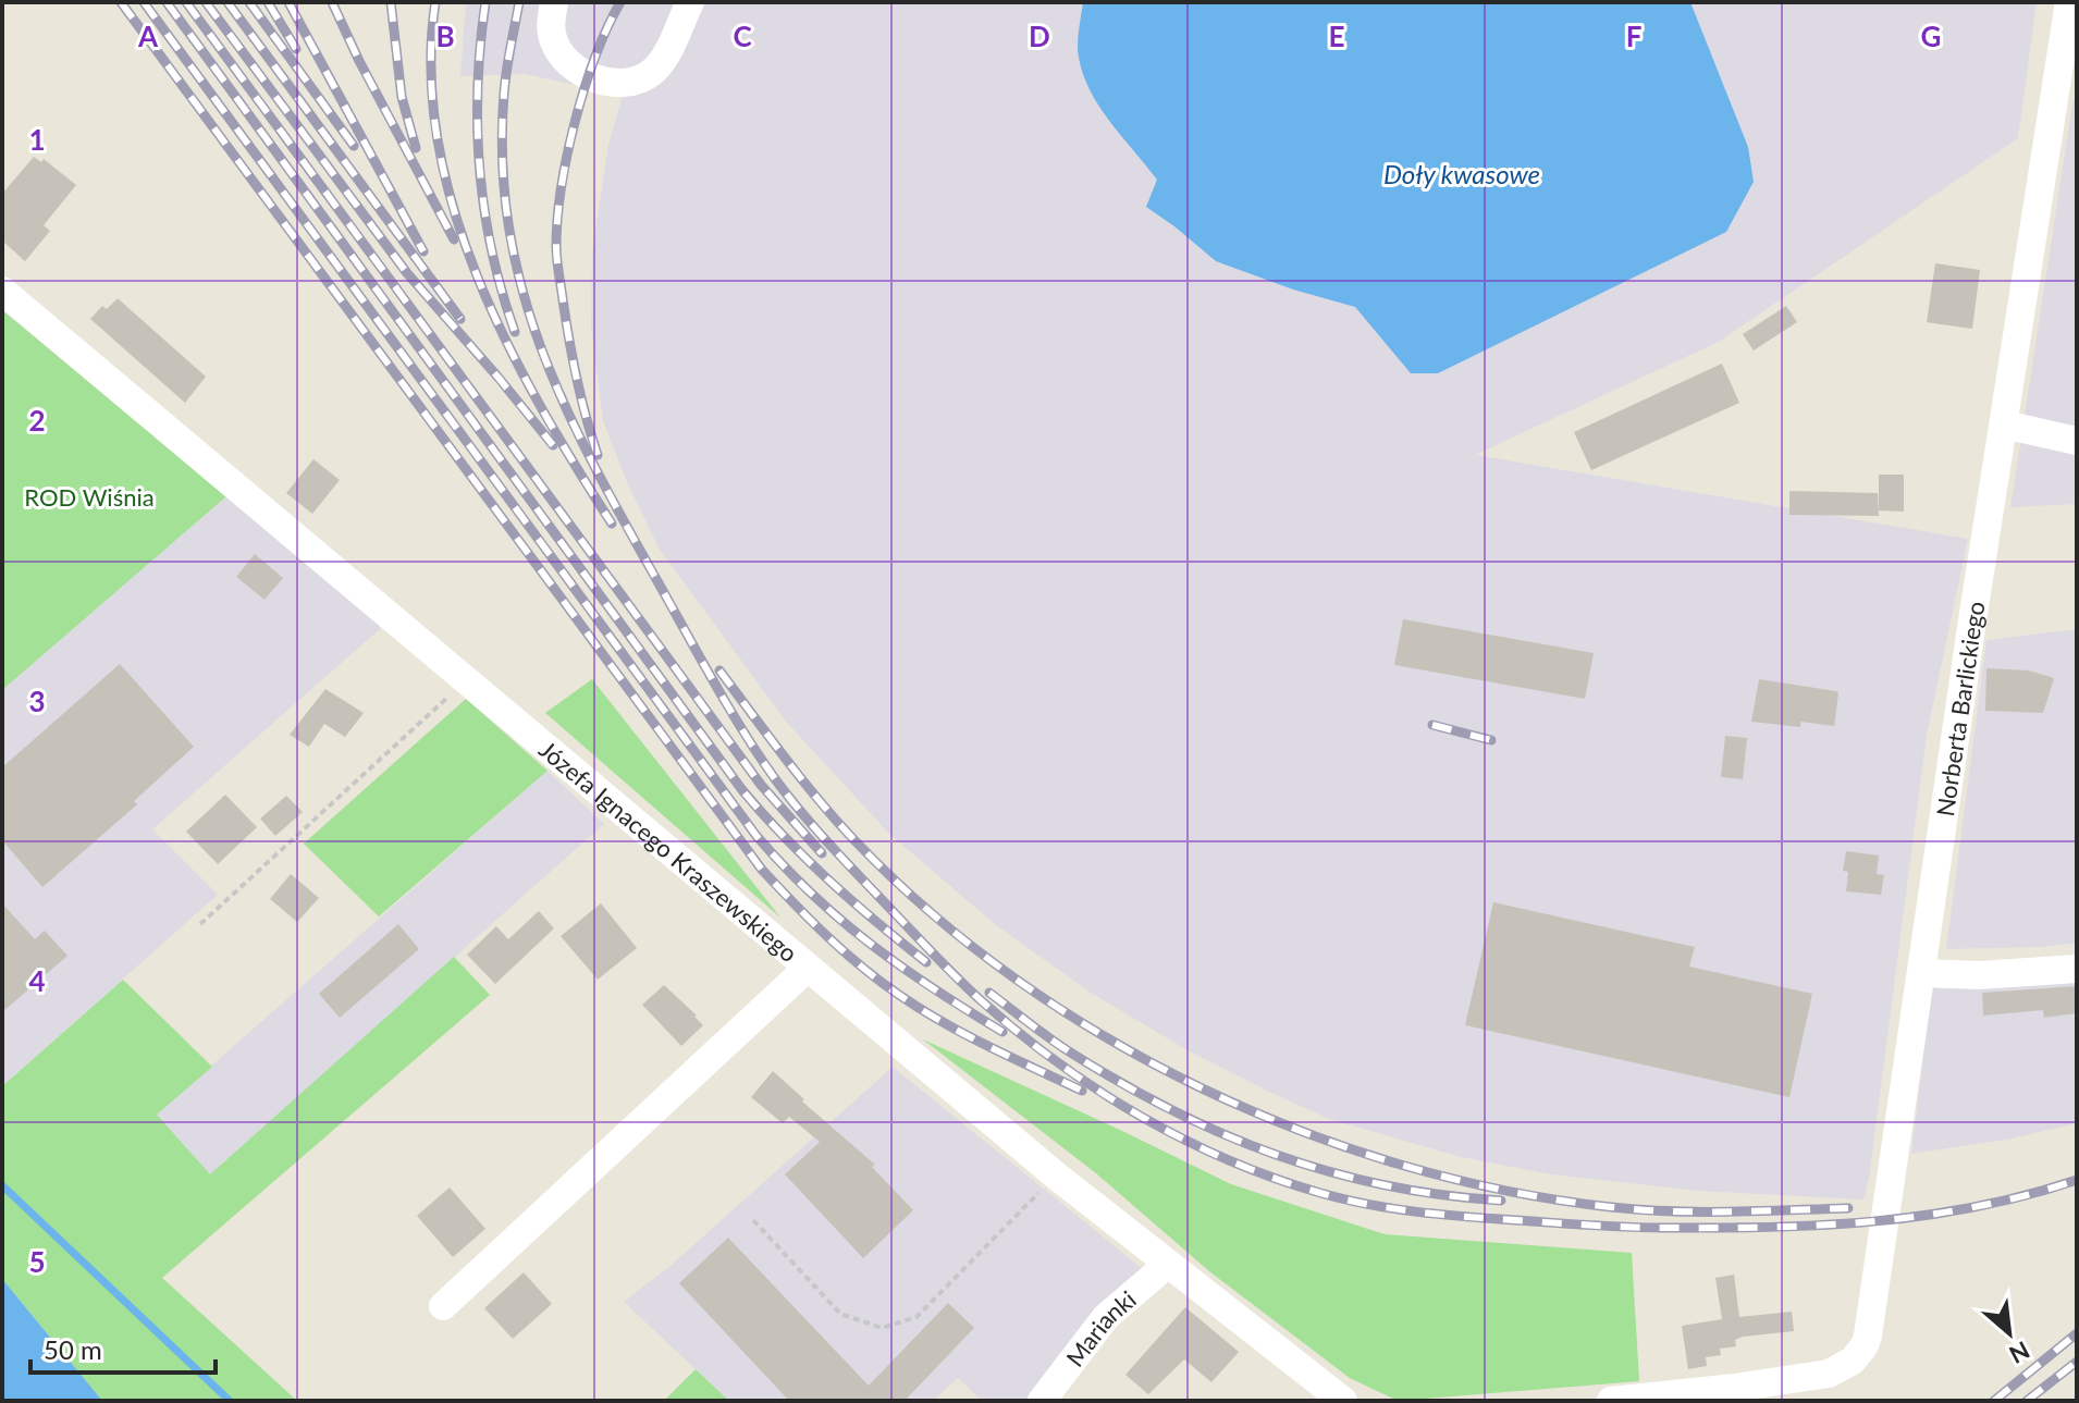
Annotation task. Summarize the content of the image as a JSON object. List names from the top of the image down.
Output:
{
  "streets": {
    "street": ["Norberta Barlickiego", "Józefa Ignacego Kraszewskiego", "Marianki"]
  },
  "crossings": [
    ["Józefa Ignacego Kraszewskiego", "Marianki"]
  ],
  "water": ["Doły kwasowe"],
  "parks": ["ROD Wiśnia"],
  "scale_bar": "50 m",
  "north": "bottom right",
  "grid": {
    "columns": [
      "A",
      "B",
      "C",
      "D",
      "E",
      "F",
      "G"
    ],
    "rows": [
      "1",
      "2",
      "3",
      "4",
      "5"
    ]
  }
}
